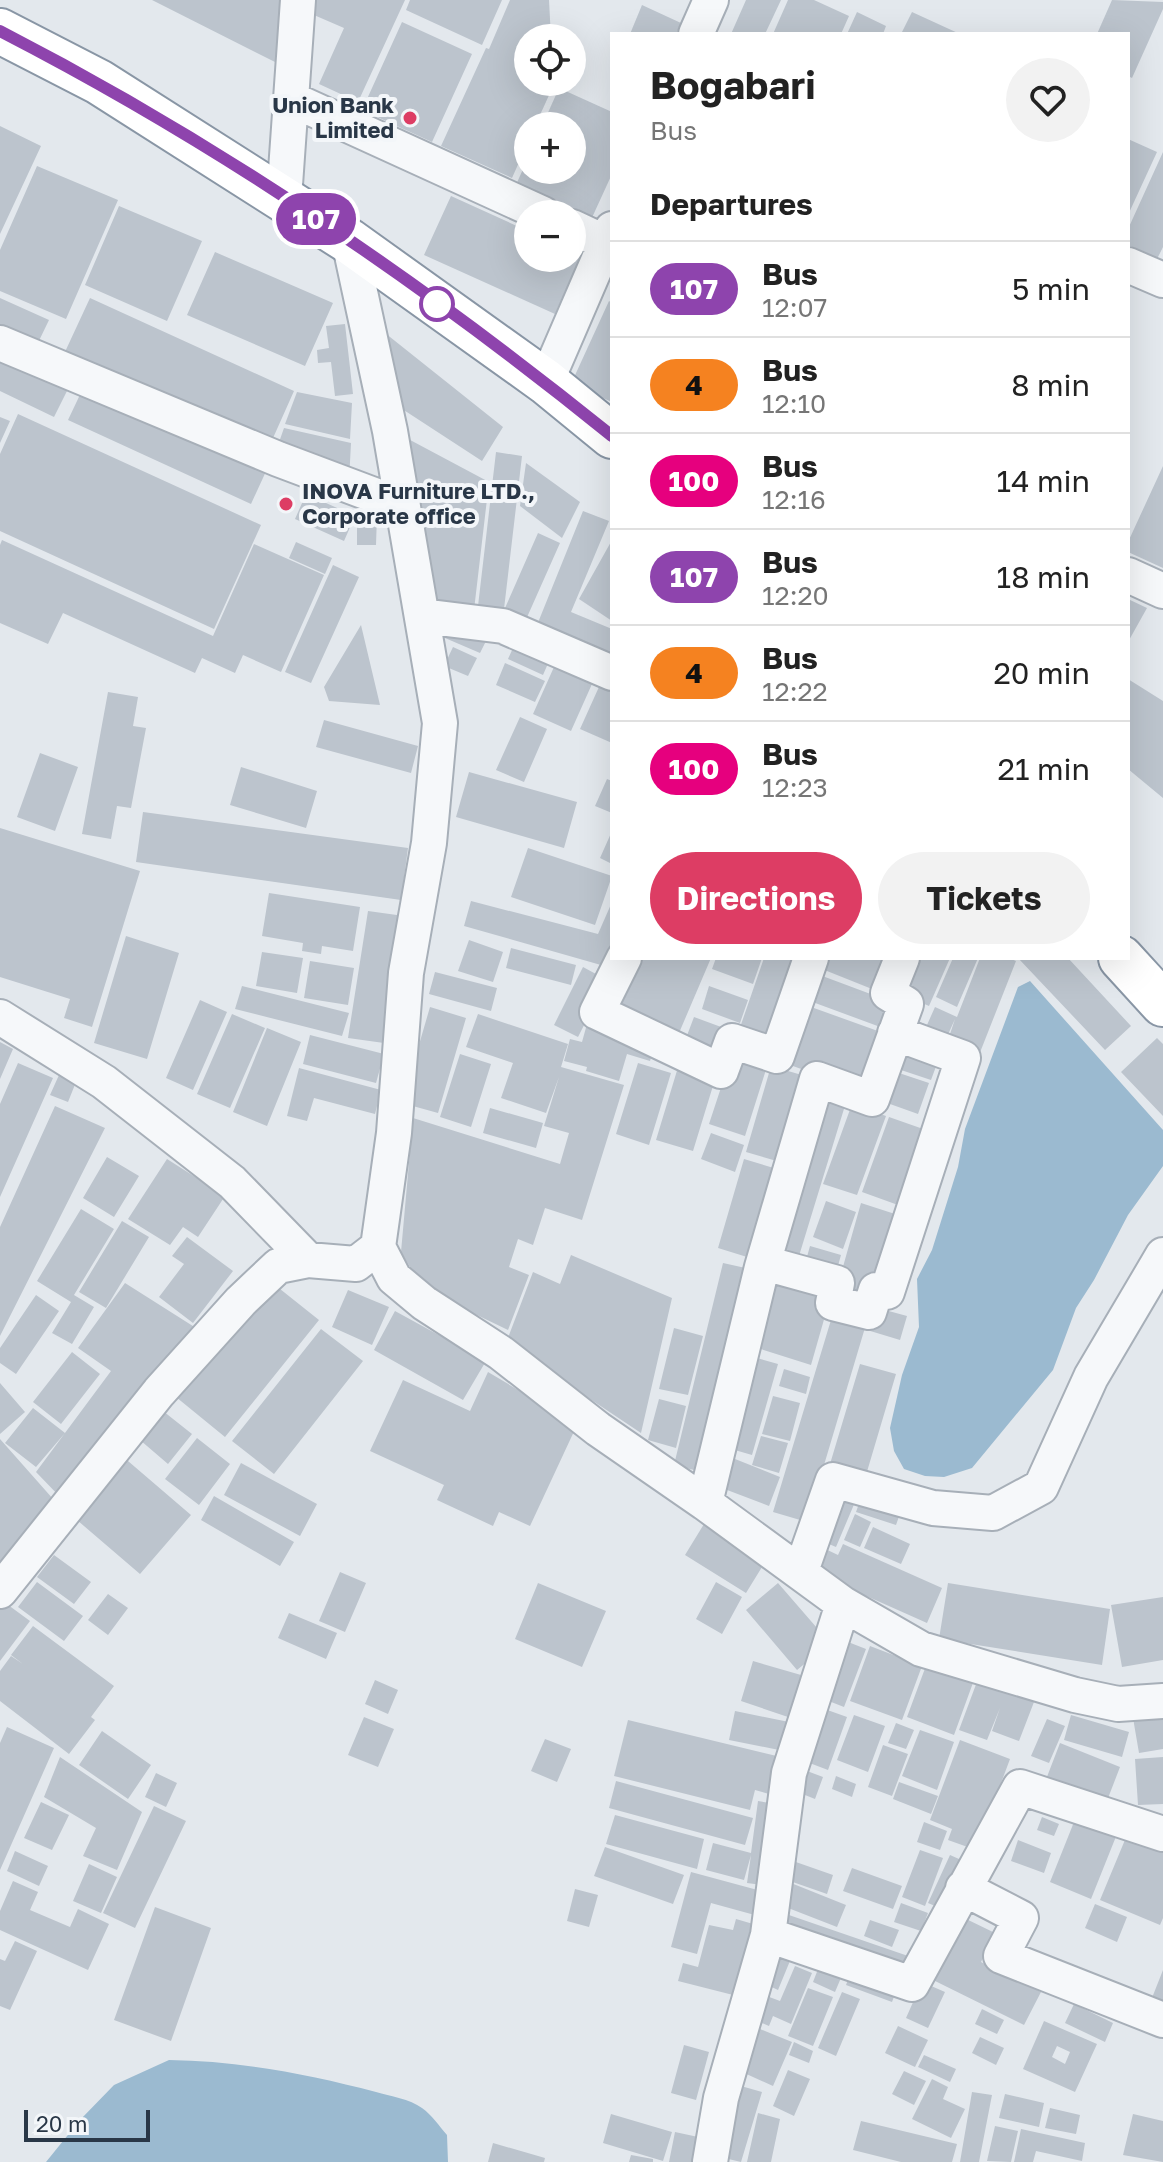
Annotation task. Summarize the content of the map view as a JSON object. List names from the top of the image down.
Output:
{
  "places": ["Union Bank Limited", "INOVA Furniture LTD., Corporate office"],
  "lines": ["bus line 107"],
  "scale_bar": "20 m",
  "page": {
    "on_map": "107",
    "map_buttons": ["+", "−"],
    "heading": [
      ["Bogabari", "Bus"],
      "Departures"
    ],
    "list": [
      {
        "mark": "107",
        "name": "Bus",
        "note": "12:07",
        "value": "5 min"
      },
      {
        "mark": "4",
        "name": "Bus",
        "note": "12:10",
        "value": "8 min"
      },
      {
        "mark": "100",
        "name": "Bus",
        "note": "12:16",
        "value": "14 min"
      },
      {
        "mark": "107",
        "name": "Bus",
        "note": "12:20",
        "value": "18 min"
      },
      {
        "mark": "4",
        "name": "Bus",
        "note": "12:22",
        "value": "20 min"
      },
      {
        "mark": "100",
        "name": "Bus",
        "note": "12:23",
        "value": "21 min"
      }
    ],
    "buttons": ["Directions", "Tickets"],
    "scale": "20 m"
  }
}
